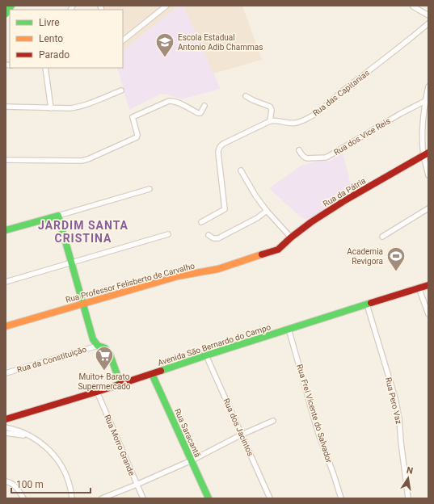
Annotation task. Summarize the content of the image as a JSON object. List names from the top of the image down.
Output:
{
  "streets": {
    "street": [
      "Rua das Capitanias",
      "Rua dos Vice Reis",
      "Rua da Pátria",
      "Rua Professor Felisberto de Carvalho",
      "Avenida São Bernardo do Campo",
      "Rua da Constituição",
      "Rua Pero Vaz",
      "Rua Frei Vicente do Salvador",
      "Rua dos Jacintos",
      "Rua Saracantã",
      "Rua Morro Grande"
    ]
  },
  "crossings": [
    ["Rua da Pátria", "Rua Professor Felisberto de Carvalho"],
    ["Avenida São Bernardo do Campo", "Rua Pero Vaz"],
    ["Avenida São Bernardo do Campo", "Rua Frei Vicente do Salvador"],
    ["Avenida São Bernardo do Campo", "Rua dos Jacintos"],
    ["Avenida São Bernardo do Campo", "Rua Saracantã"],
    ["Avenida São Bernardo do Campo", "Rua Morro Grande"]
  ],
  "districts": ["JARDIM SANTA CRISTINA"],
  "places": {
    "school or university": ["Escola Estadual Antonio Adib Chammas"],
    "sports": ["Academia Revigora"],
    "supermarket": ["Muito+ Barato Supermercado"]
  },
  "legend": ["Livre", "Lento", "Parado"],
  "scale_bar": "100 m",
  "north": "top"
}
